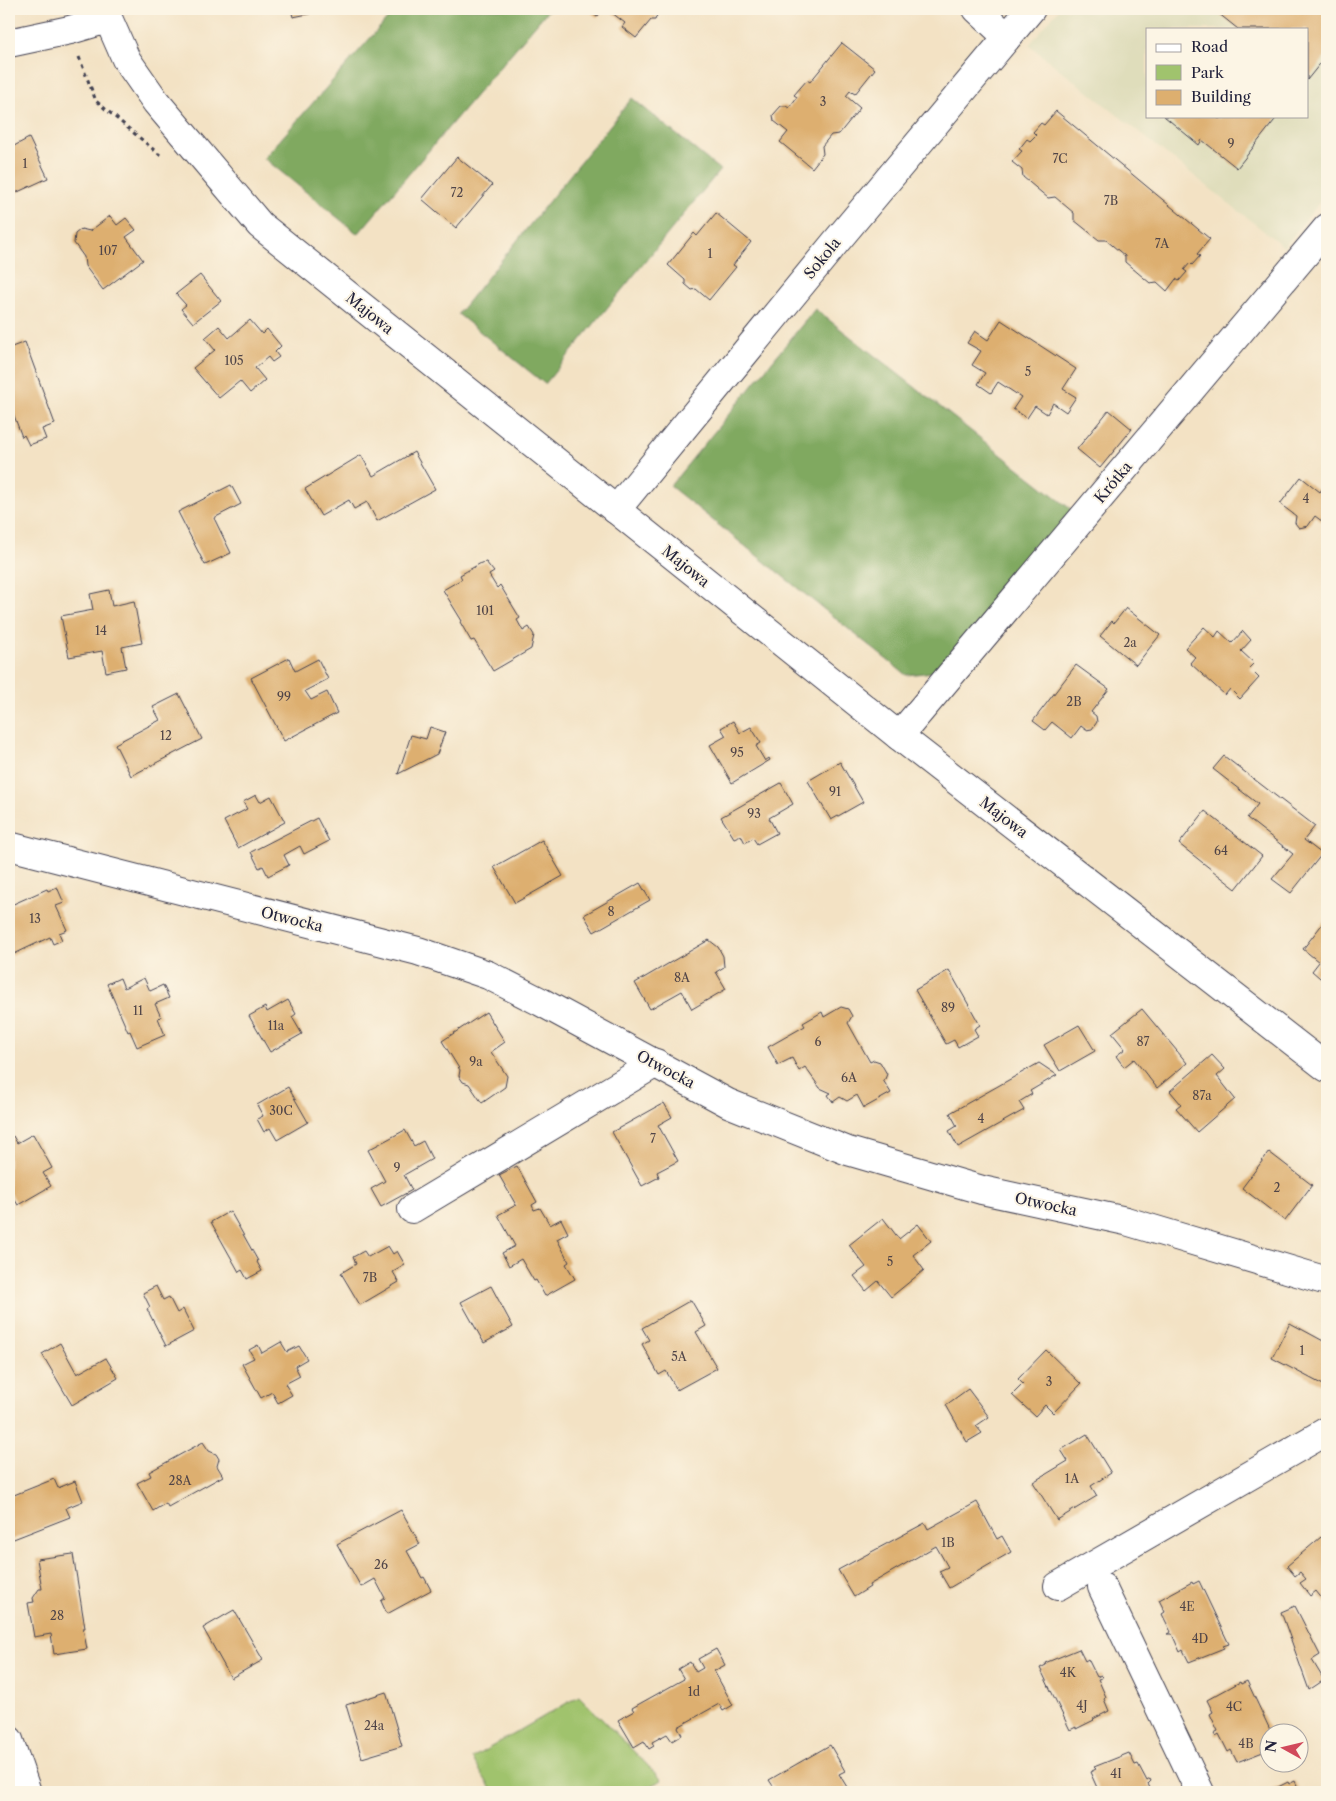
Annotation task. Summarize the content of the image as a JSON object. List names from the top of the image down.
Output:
{
  "streets": {
    "street": [
      "Sokola",
      "Majowa",
      "Krótka",
      "Otwocka"
    ]
  },
  "crossings": [
    ["Sokola", "Majowa"],
    ["Majowa", "Krótka"]
  ],
  "house_numbers": [
    "3",
    "9",
    "7C",
    "1",
    "72",
    "7B",
    "7A",
    "107",
    "1",
    "105",
    "5",
    "4",
    "101",
    "14",
    "2a",
    "99",
    "2B",
    "12",
    "95",
    "91",
    "93",
    "64",
    "8",
    "13",
    "8A",
    "89",
    "11",
    "11a",
    "6",
    "87",
    "9a",
    "6A",
    "87a",
    "30C",
    "4",
    "7",
    "9",
    "2",
    "5",
    "7B",
    "1",
    "5A",
    "3",
    "1A",
    "28A",
    "1B",
    "26",
    "4E",
    "28",
    "4D",
    "4K",
    "1d",
    "4J",
    "4C",
    "24a",
    "4B",
    "4I"
  ],
  "legend": ["Road", "Park", "Building"],
  "north": "left"
}
